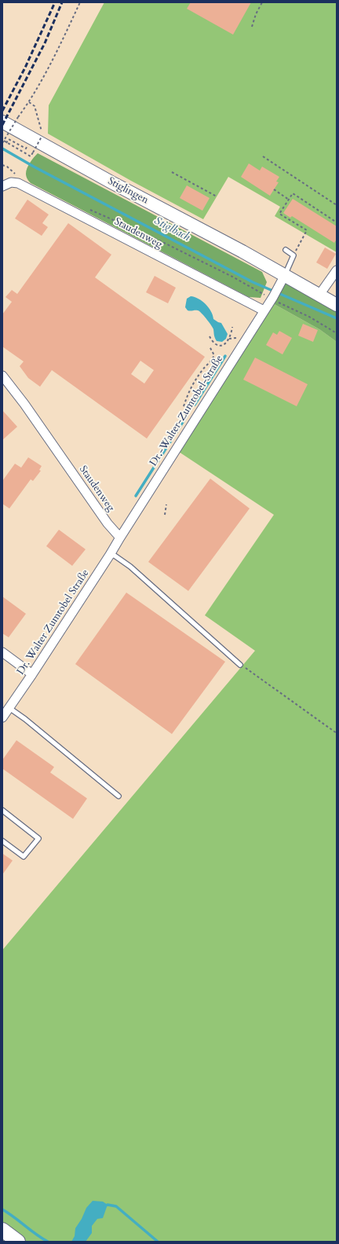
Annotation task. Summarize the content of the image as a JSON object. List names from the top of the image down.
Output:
{
  "streets": {
    "main road": ["Stiglingen"],
    "street": ["Staudenweg", "Dr.-Walter-Zumtobel-Straße", "Dr. Walter Zumtobel Straße"]
  },
  "crossings": [
    ["Staudenweg", "Dr.-Walter-Zumtobel-Straße"],
    ["Staudenweg", "Dr. Walter Zumtobel Straße"],
    ["Dr.-Walter-Zumtobel-Straße", "Dr. Walter Zumtobel Straße"]
  ],
  "water": ["Stiglbach"]
}
